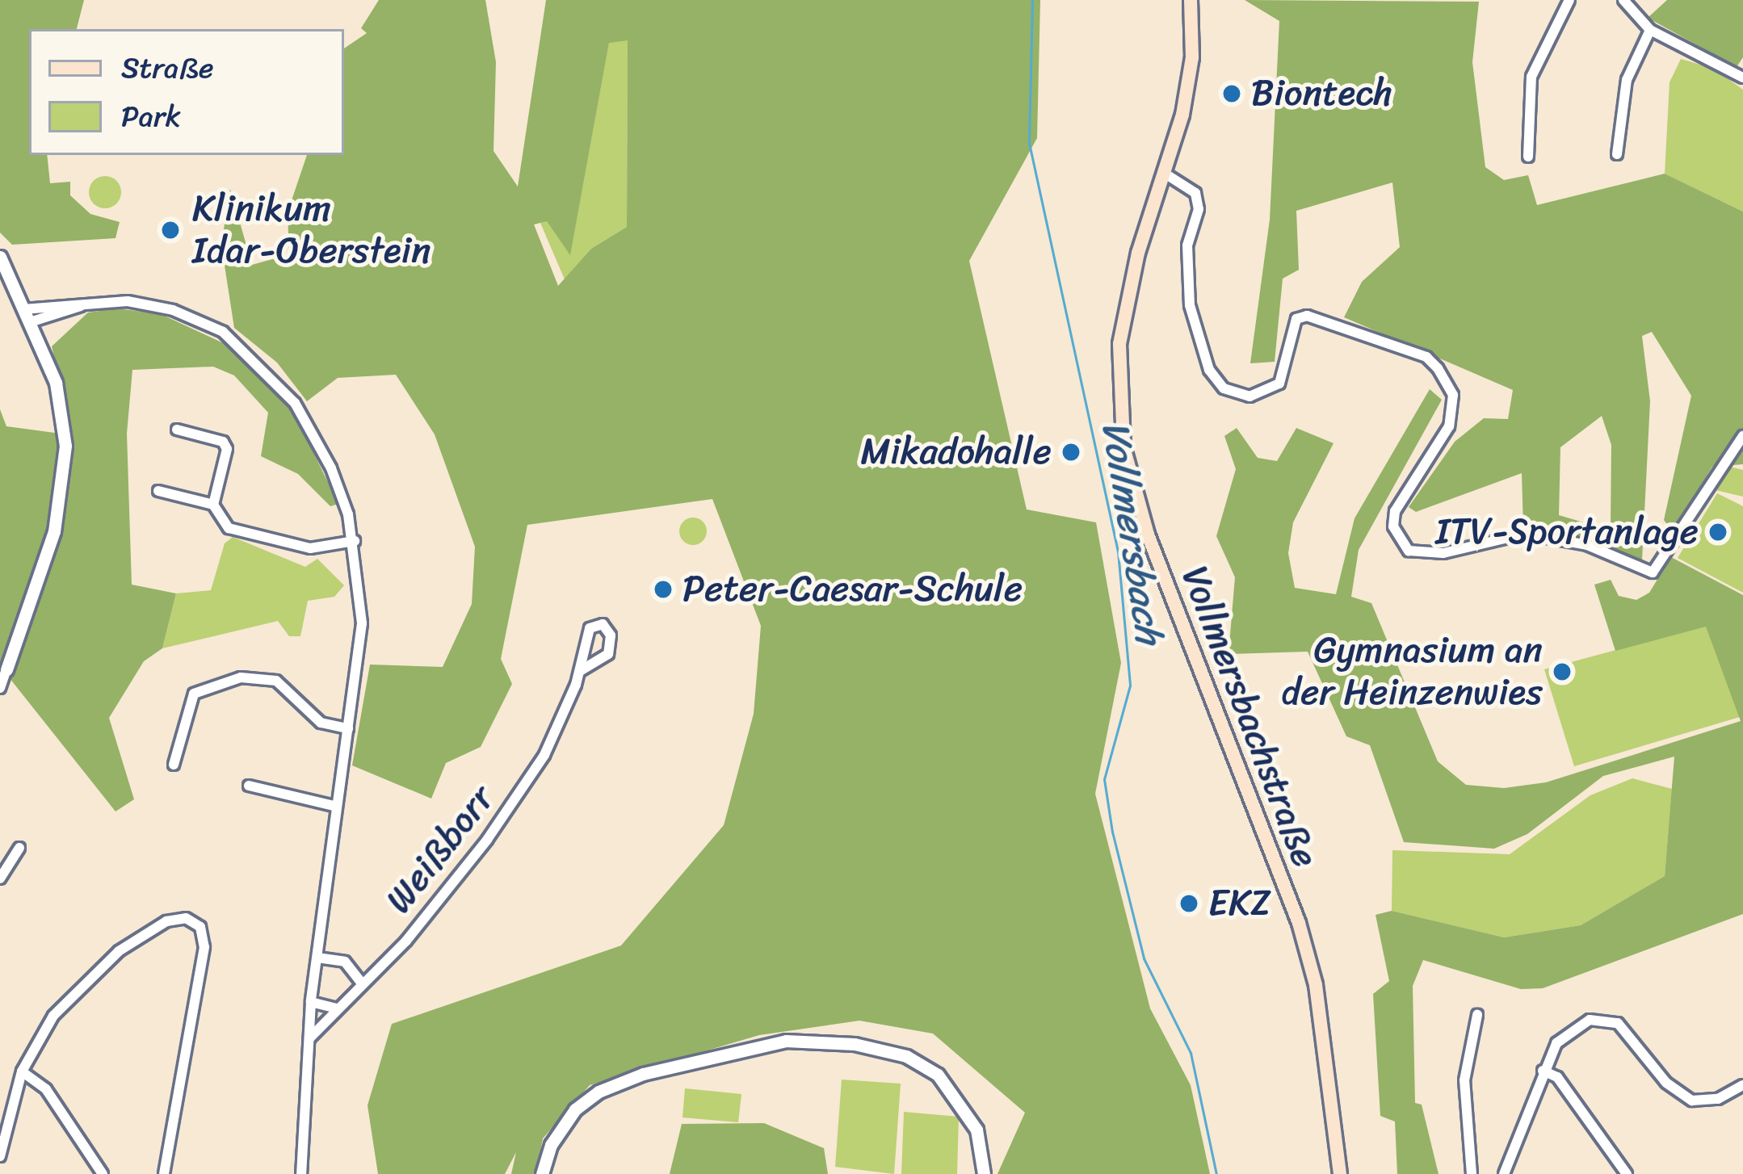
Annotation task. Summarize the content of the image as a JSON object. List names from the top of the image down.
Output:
{
  "streets": {
    "main road": ["Vollmersbachstraße"],
    "street": ["Weißborr"]
  },
  "water": ["Vollmersbach"],
  "places": [
    "Biontech",
    "Klinikum Idar-Oberstein",
    "Mikadohalle",
    "ITV-Sportanlage",
    "Peter-Caesar-Schule",
    "Gymnasium an der Heinzenwies",
    "EKZ"
  ],
  "legend": ["Straße", "Park"]
}
